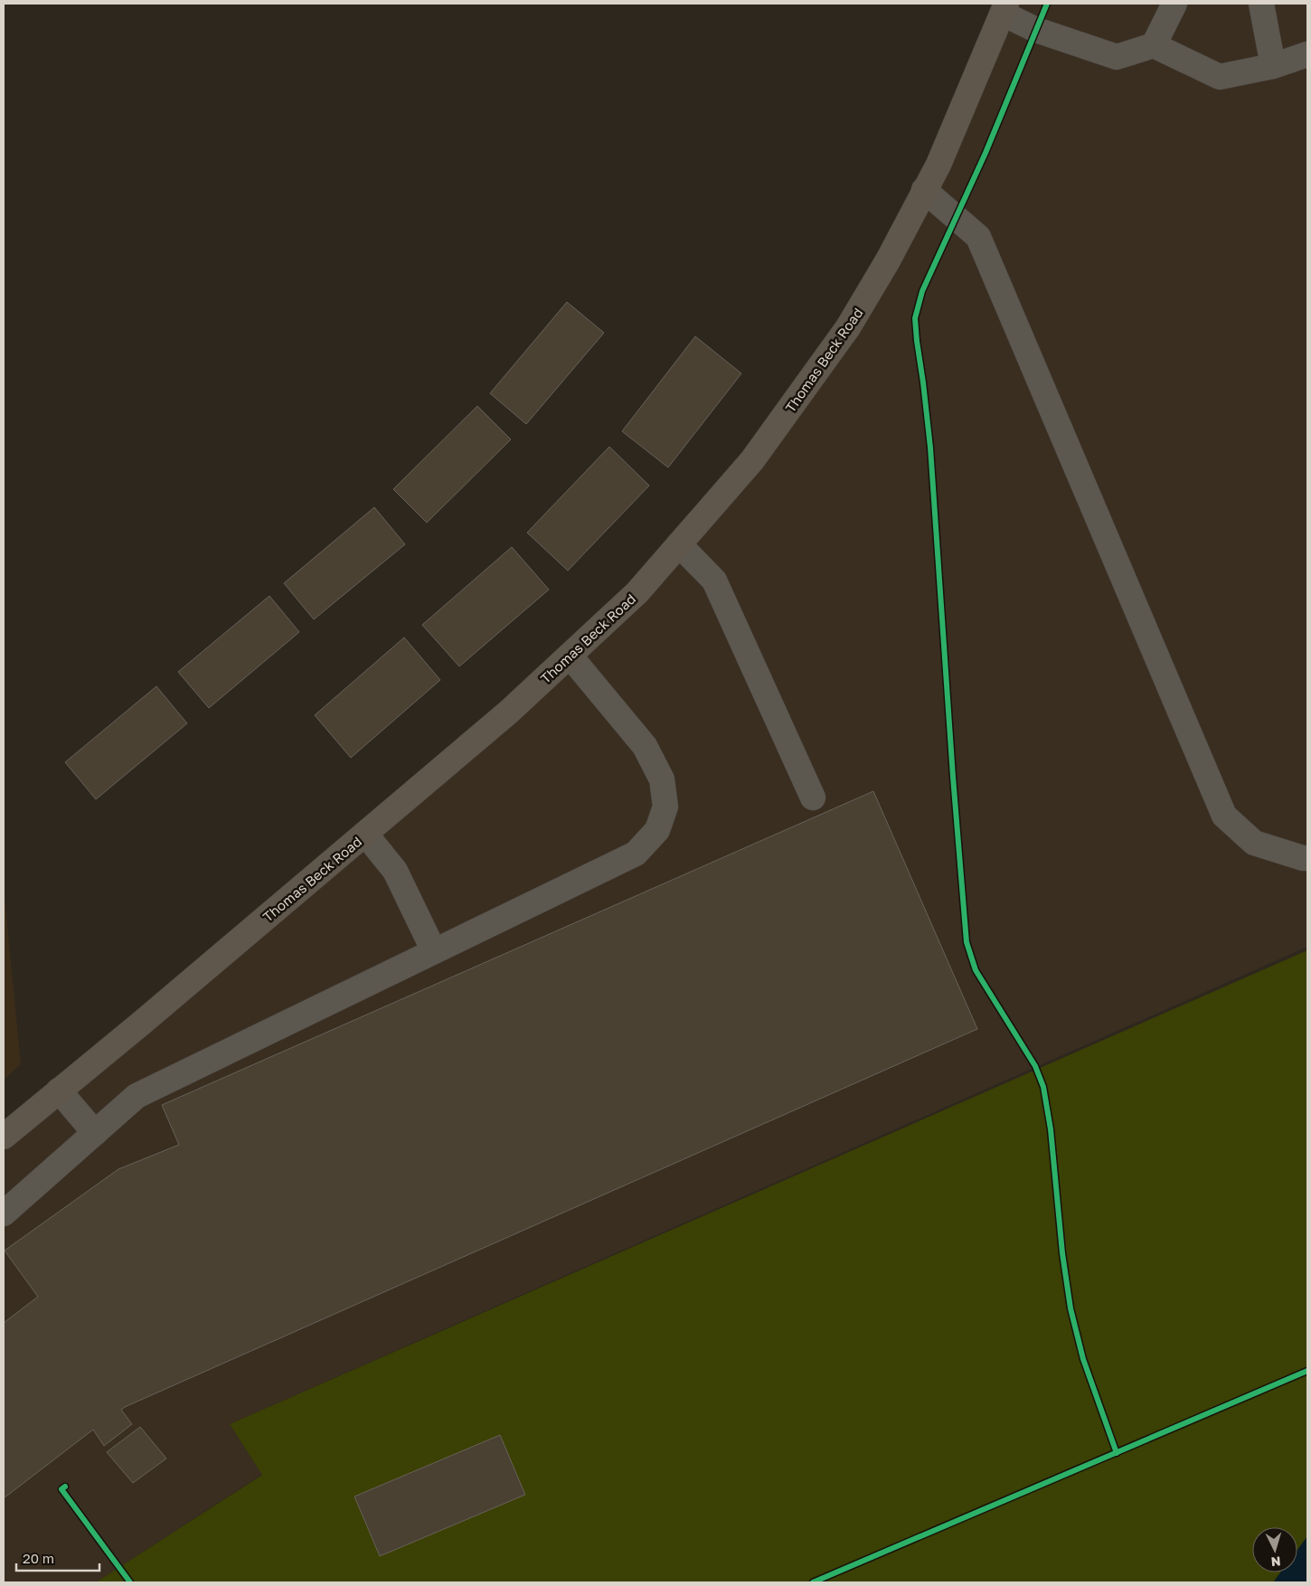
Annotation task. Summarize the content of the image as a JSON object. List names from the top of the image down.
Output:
{
  "streets": {
    "main road": ["Thomas Beck Road"]
  },
  "scale_bar": "20 m",
  "north": "bottom"
}
